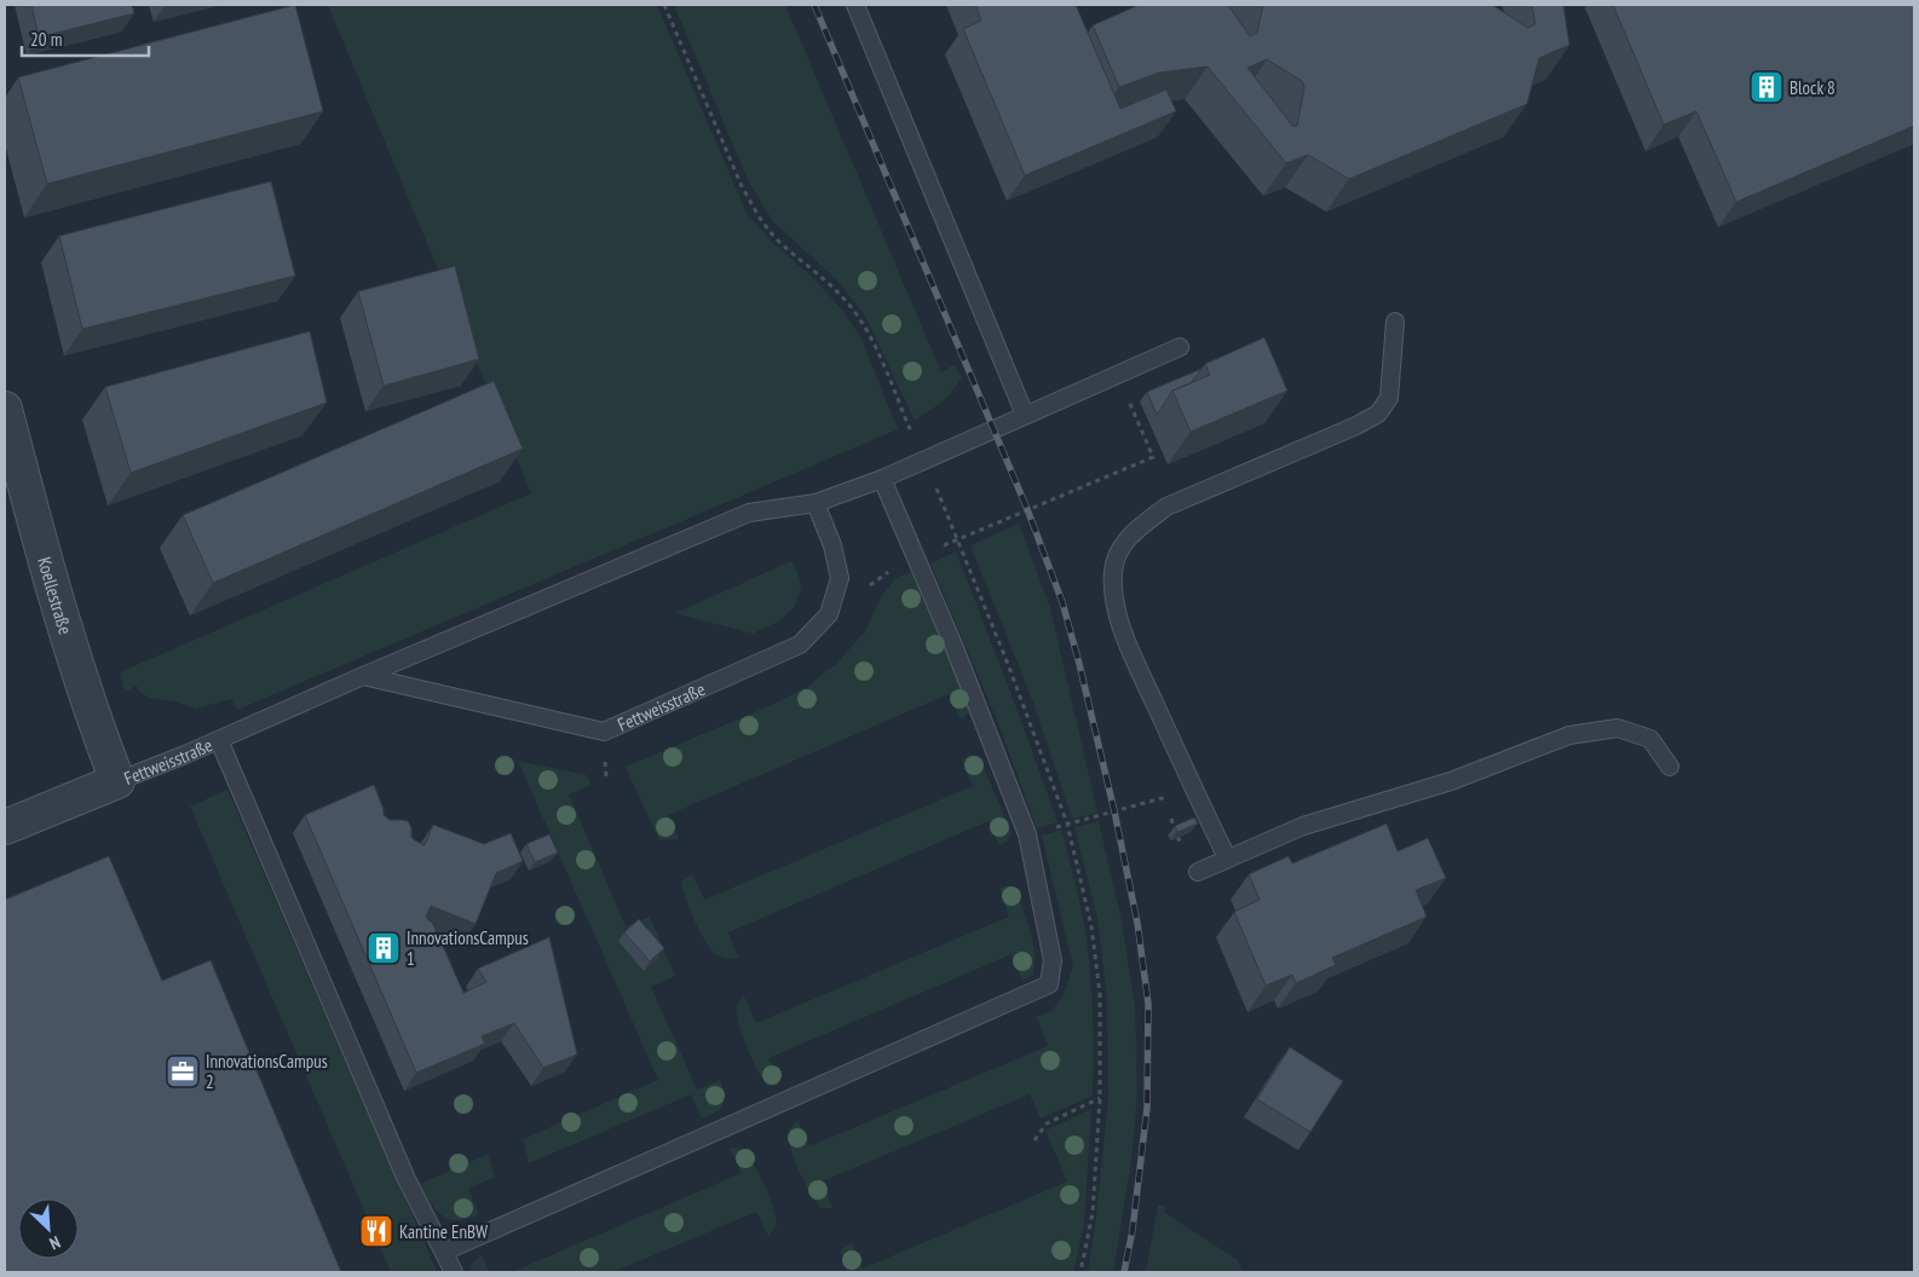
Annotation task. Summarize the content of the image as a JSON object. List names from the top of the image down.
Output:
{
  "streets": {
    "street": ["Koellestraße", "Fettweisstraße"]
  },
  "crossings": [
    ["Koellestraße", "Fettweisstraße"]
  ],
  "places": {
    "building": ["Block 8", "InnovationsCampus 1"],
    "office": ["InnovationsCampus 2"],
    "restaurant": ["Kantine EnBW"]
  },
  "scale_bar": "20 m",
  "north": "bottom right"
}
